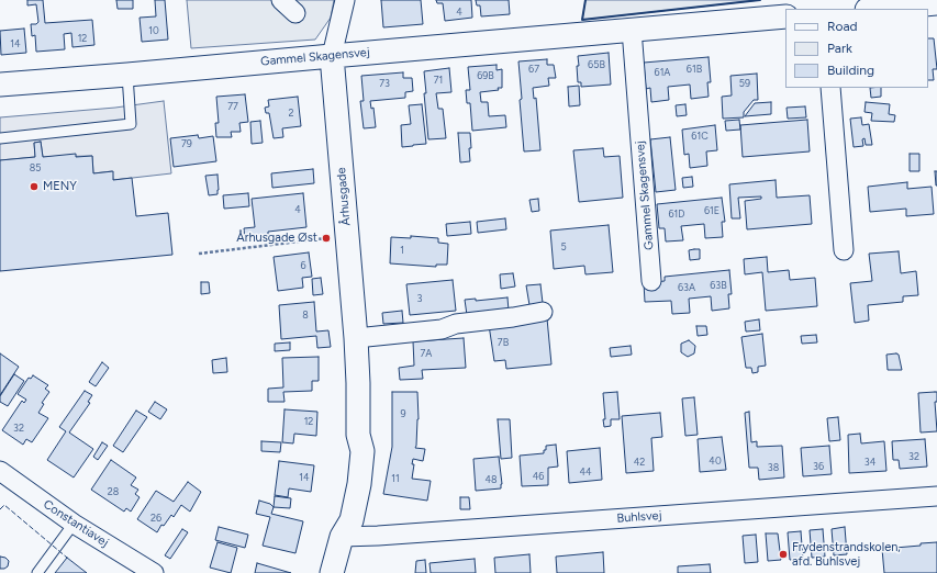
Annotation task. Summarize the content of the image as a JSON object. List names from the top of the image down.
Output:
{
  "streets": {
    "street": [
      "Gammel Skagensvej",
      "Århusgade",
      "Buhlsvej",
      "Constantiavej"
    ]
  },
  "crossings": [
    ["Gammel Skagensvej", "Århusgade"],
    ["Århusgade", "Buhlsvej"]
  ],
  "places": ["MENY", "Århusgade Øst", "Frydenstrandskolen, afd. Buhlsvej"],
  "house_numbers": [
    "4",
    "10",
    "12",
    "14",
    "65B",
    "67",
    "61B",
    "61A",
    "69B",
    "71",
    "73",
    "59",
    "77",
    "2",
    "61C",
    "79",
    "85",
    "4",
    "61E",
    "61D",
    "5",
    "1",
    "6",
    "63B",
    "63A",
    "3",
    "8",
    "7B",
    "7A",
    "9",
    "12",
    "32",
    "32",
    "40",
    "42",
    "34",
    "36",
    "38",
    "44",
    "46",
    "14",
    "11",
    "48",
    "28",
    "26"
  ],
  "legend": ["Road", "Park", "Building"]
}
